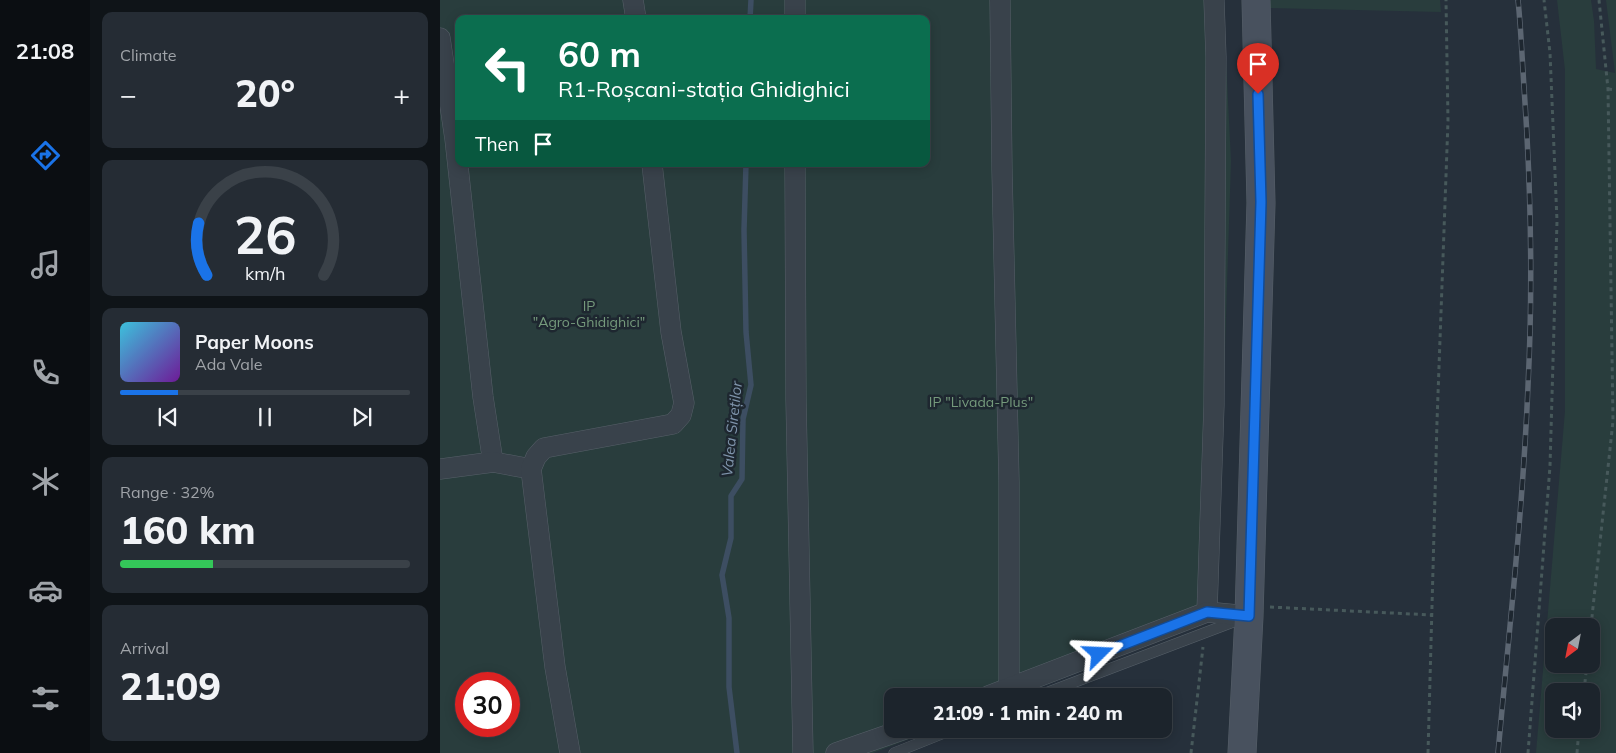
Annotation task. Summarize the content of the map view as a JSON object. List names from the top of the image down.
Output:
{
  "water": ["Valea Sireților"],
  "parks": ["IP \"Agro-Ghidighici\"", "IP \"Livada-Plus\""],
  "north": "bottom left",
  "page": {
    "tabs": "21:08",
    "tile": [
      "Climate",
      ["Range · 32%", "160 km"],
      ["Arrival", "21:09"]
    ],
    "turn": ["60 m", "R1-Roșcani-stația Ghidighici"],
    "heat": ["−", "20°", "+"],
    "then": "Then",
    "song": ["Paper Moons", "Ada Vale"],
    "limit": "30",
    "trip": "21:09 · 1 min · 240 m",
    "gauge": ["26", "km/h"]
  }
}
